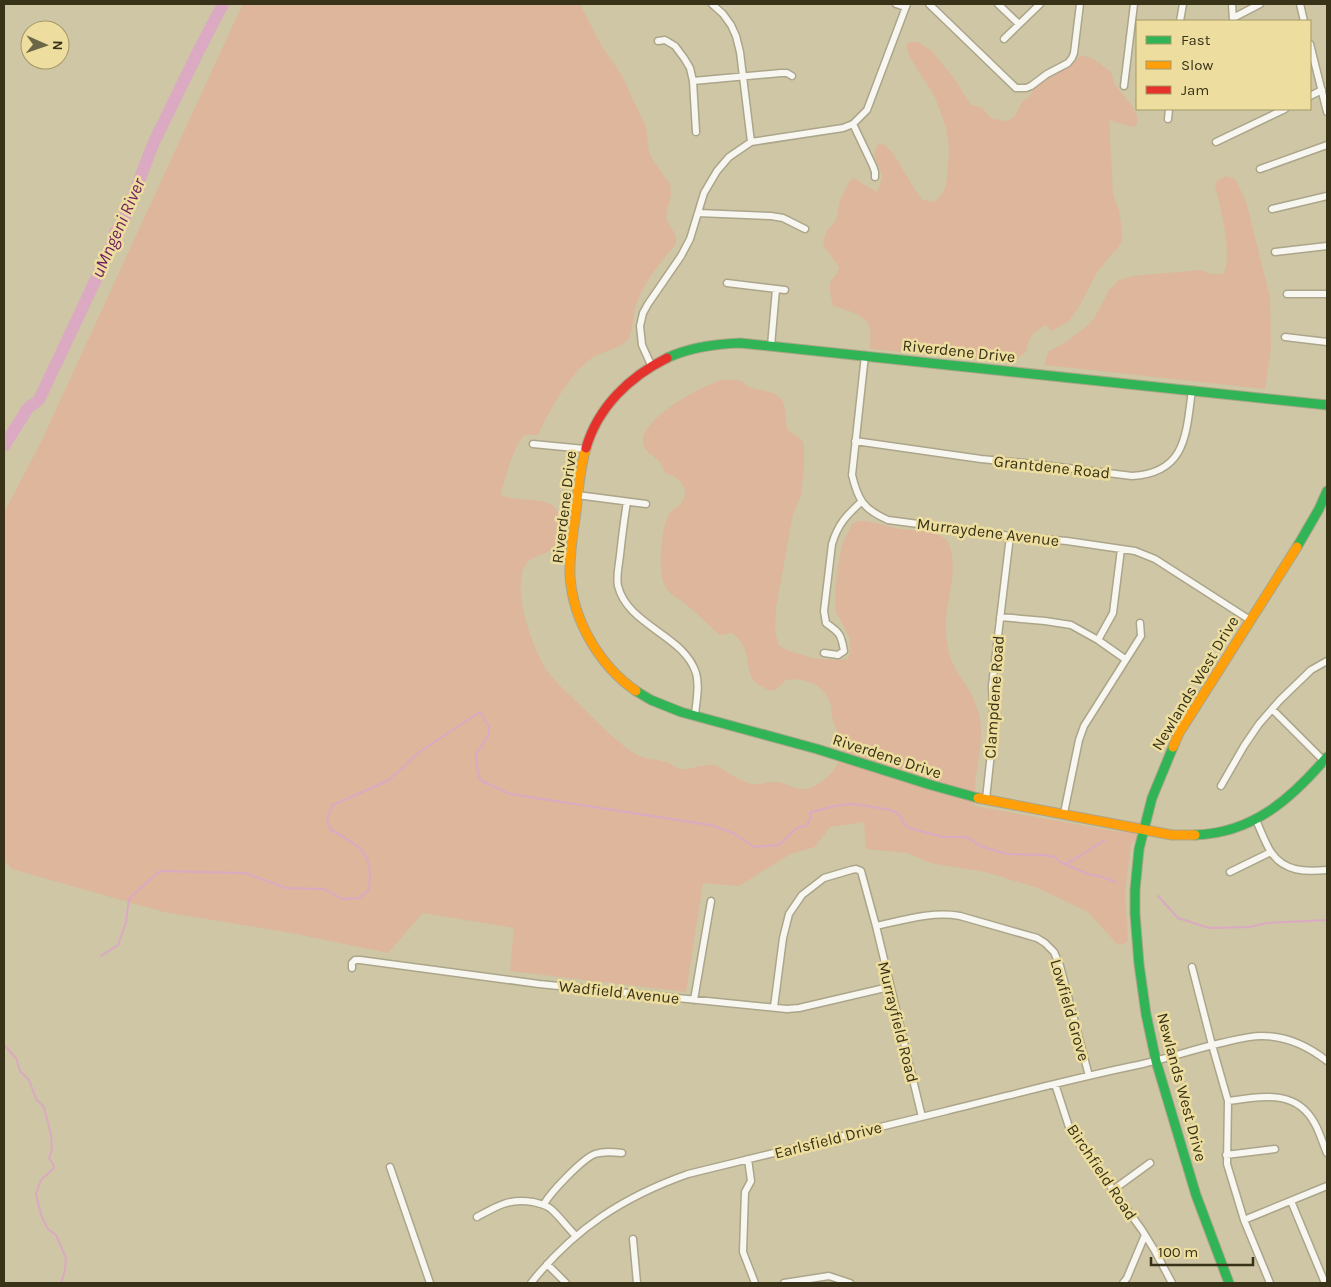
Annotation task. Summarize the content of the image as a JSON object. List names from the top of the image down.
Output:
{
  "streets": {
    "street": [
      "Riverdene Drive",
      "Grantdene Road",
      "Murraydene Avenue",
      "Newlands West Drive",
      "Clampdene Road",
      "Wadfield Avenue",
      "Lowfield Grove",
      "Murrayfield Road",
      "Earlsfield Drive",
      "Birchfield Road"
    ]
  },
  "crossings": [
    ["Riverdene Drive", "Grantdene Road"],
    ["Riverdene Drive", "Newlands West Drive"],
    ["Riverdene Drive", "Clampdene Road"],
    ["Murraydene Avenue", "Newlands West Drive"],
    ["Murraydene Avenue", "Clampdene Road"],
    ["Newlands West Drive", "Earlsfield Drive"],
    ["Wadfield Avenue", "Murrayfield Road"],
    ["Lowfield Grove", "Murrayfield Road"],
    ["Lowfield Grove", "Earlsfield Drive"],
    ["Murrayfield Road", "Earlsfield Drive"],
    ["Earlsfield Drive", "Birchfield Road"]
  ],
  "water": ["uMngeni River"],
  "legend": ["Fast", "Slow", "Jam"],
  "scale_bar": "100 m",
  "north": "right"
}
